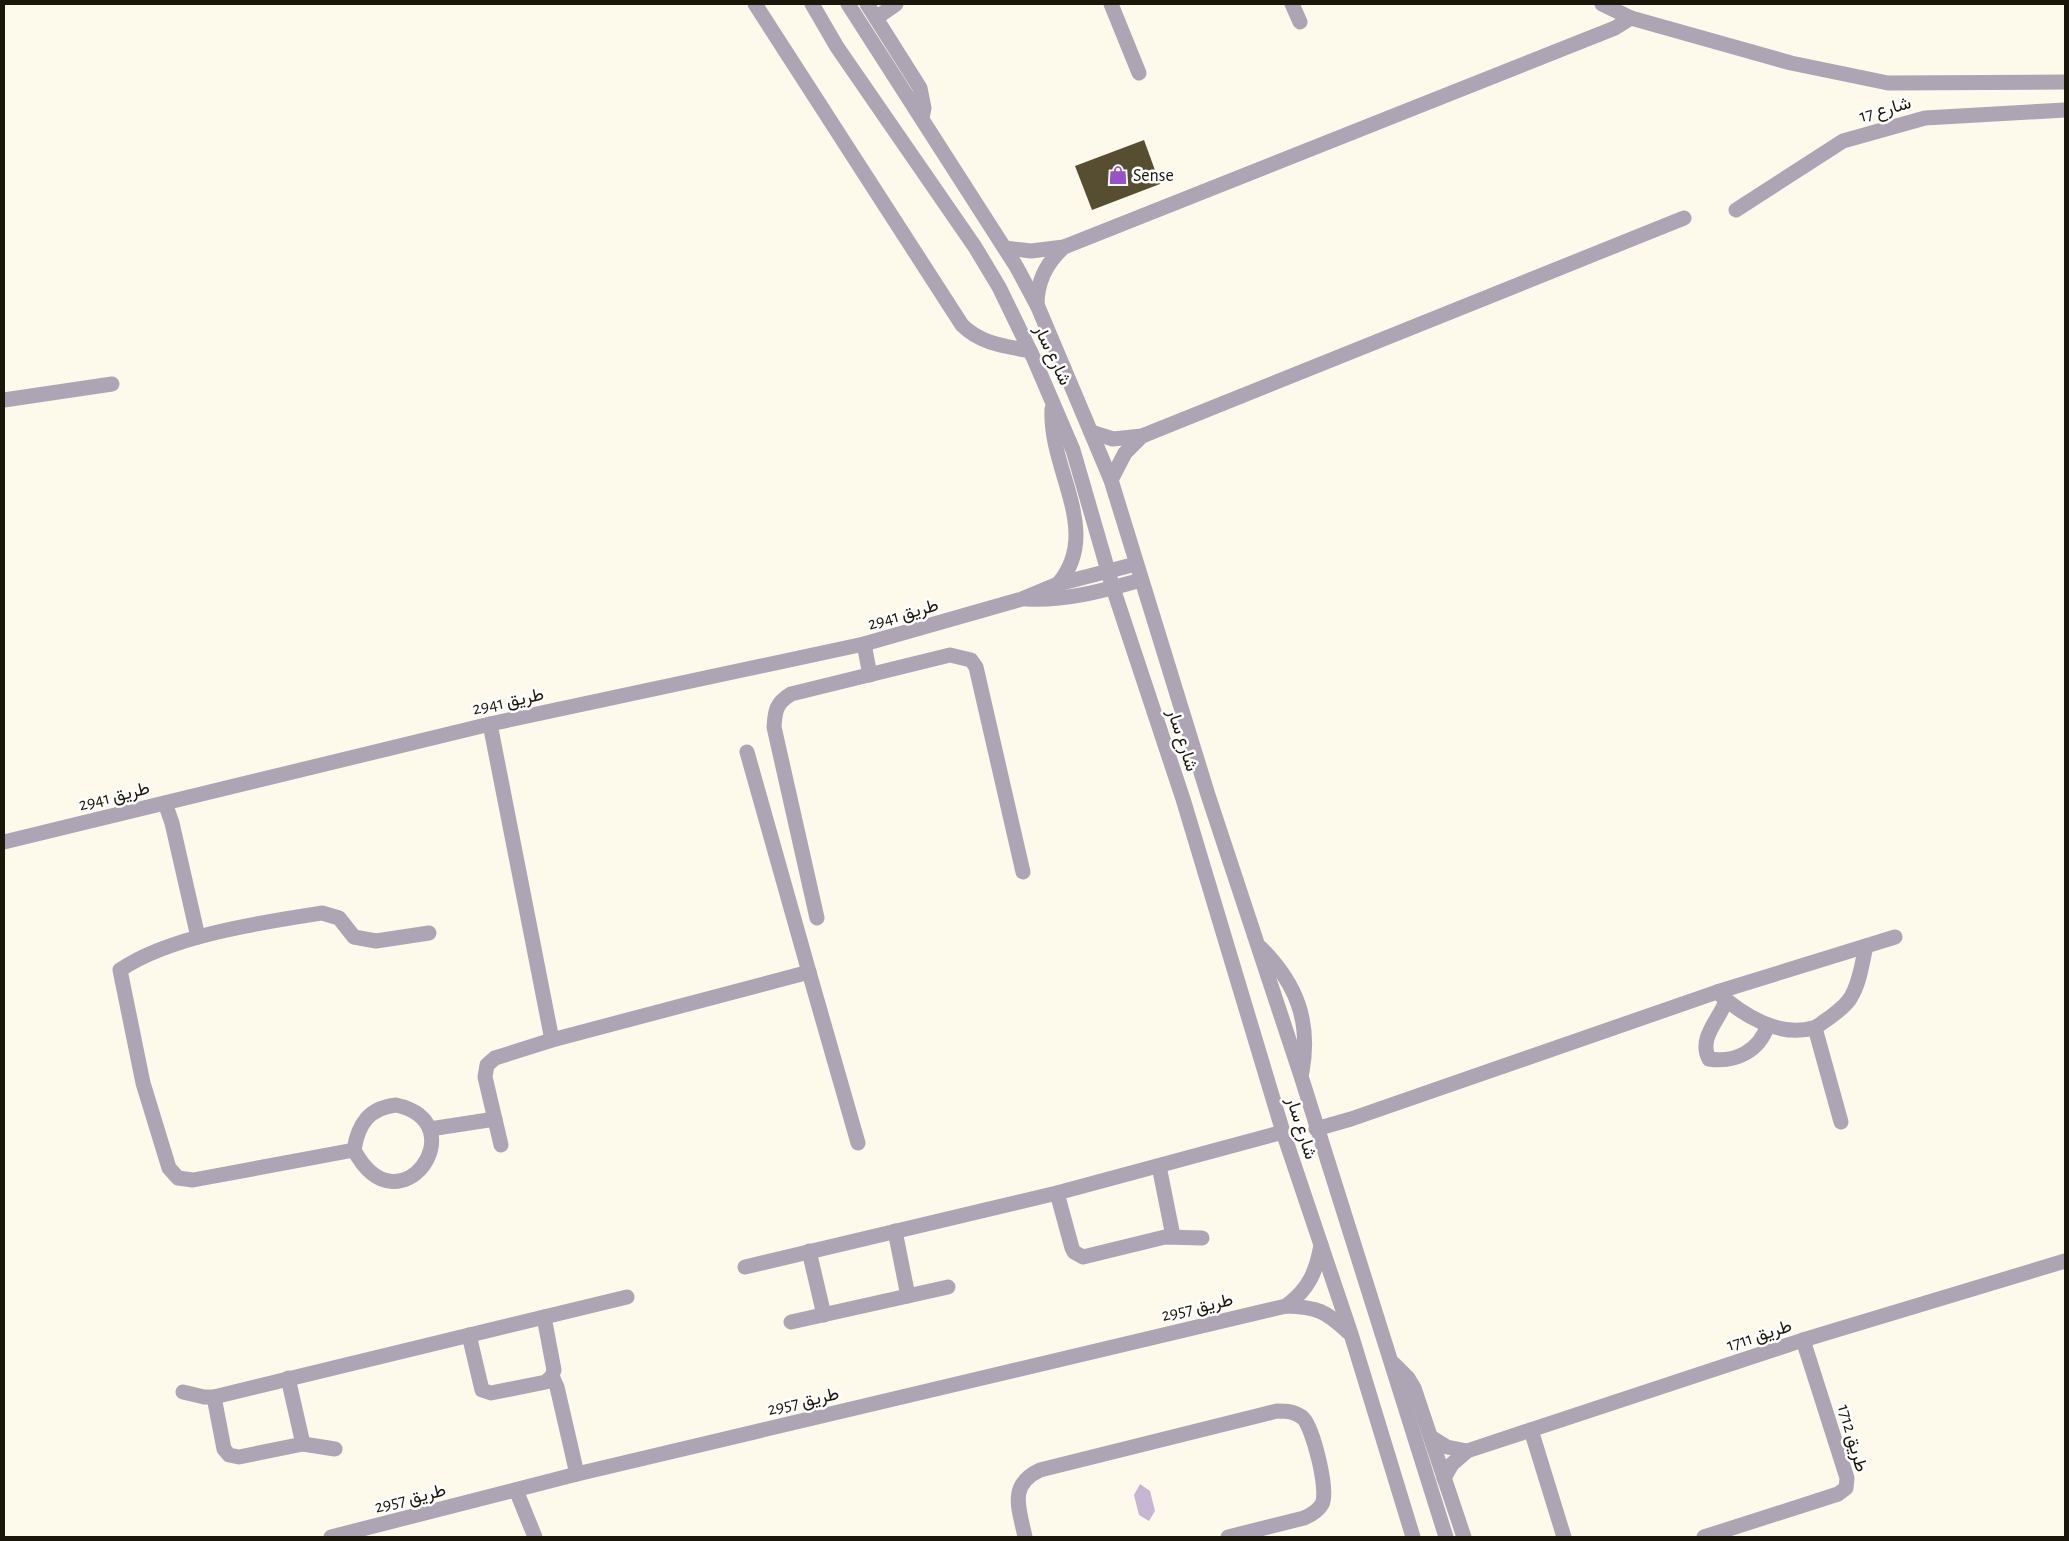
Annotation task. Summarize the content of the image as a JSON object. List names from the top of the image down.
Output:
{
  "streets": {
    "street": [
      "شارع 17",
      "شارع سار",
      "طريق 2941",
      "طريق 2957",
      "طريق 1711",
      "طريق 1712"
    ]
  },
  "crossings": [
    ["شارع سار", "طريق 2941"],
    ["شارع سار", "طريق 2957"],
    ["طريق 1711", "طريق 1712"]
  ],
  "places": {
    "shop": ["Sense"]
  }
}
